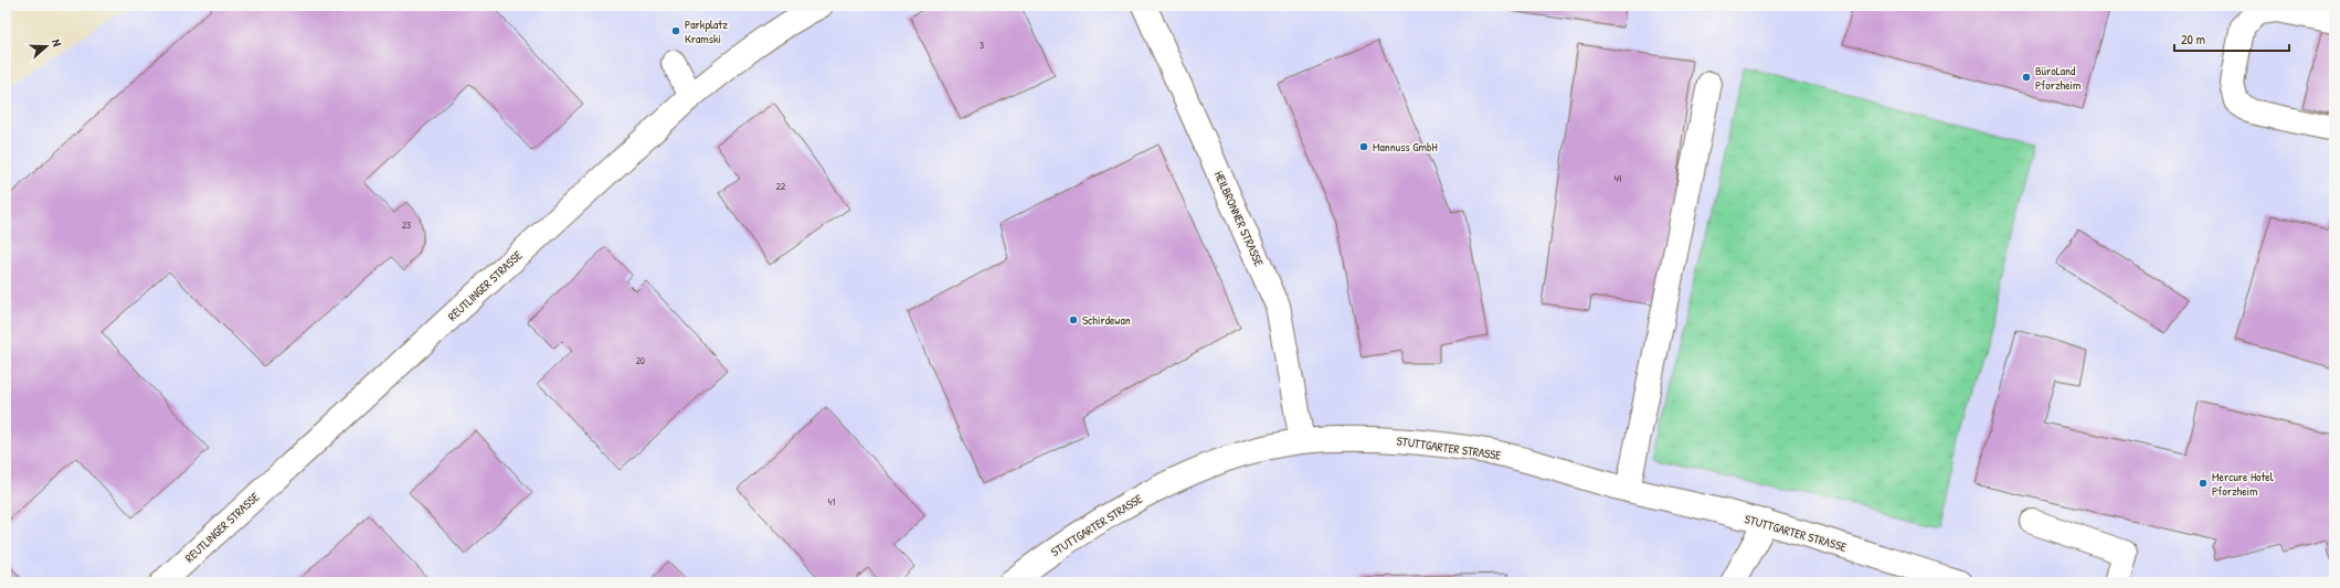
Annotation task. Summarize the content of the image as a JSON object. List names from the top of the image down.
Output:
{
  "streets": {
    "street": ["HEILBRONNER STRASSE", "REUTLINGER STRASSE", "STUTTGARTER STRASSE"]
  },
  "crossings": [
    ["HEILBRONNER STRASSE", "STUTTGARTER STRASSE"]
  ],
  "places": [
    "Parkplatz Kramski",
    "BüroLand Pforzheim",
    "Mannuss GmbH",
    "Schirdewan",
    "Mercure Hotel Pforzheim"
  ],
  "house_numbers": [
    "3",
    "49",
    "22",
    "23",
    "20",
    "41"
  ],
  "scale_bar": "20 m",
  "north": "right"
}
